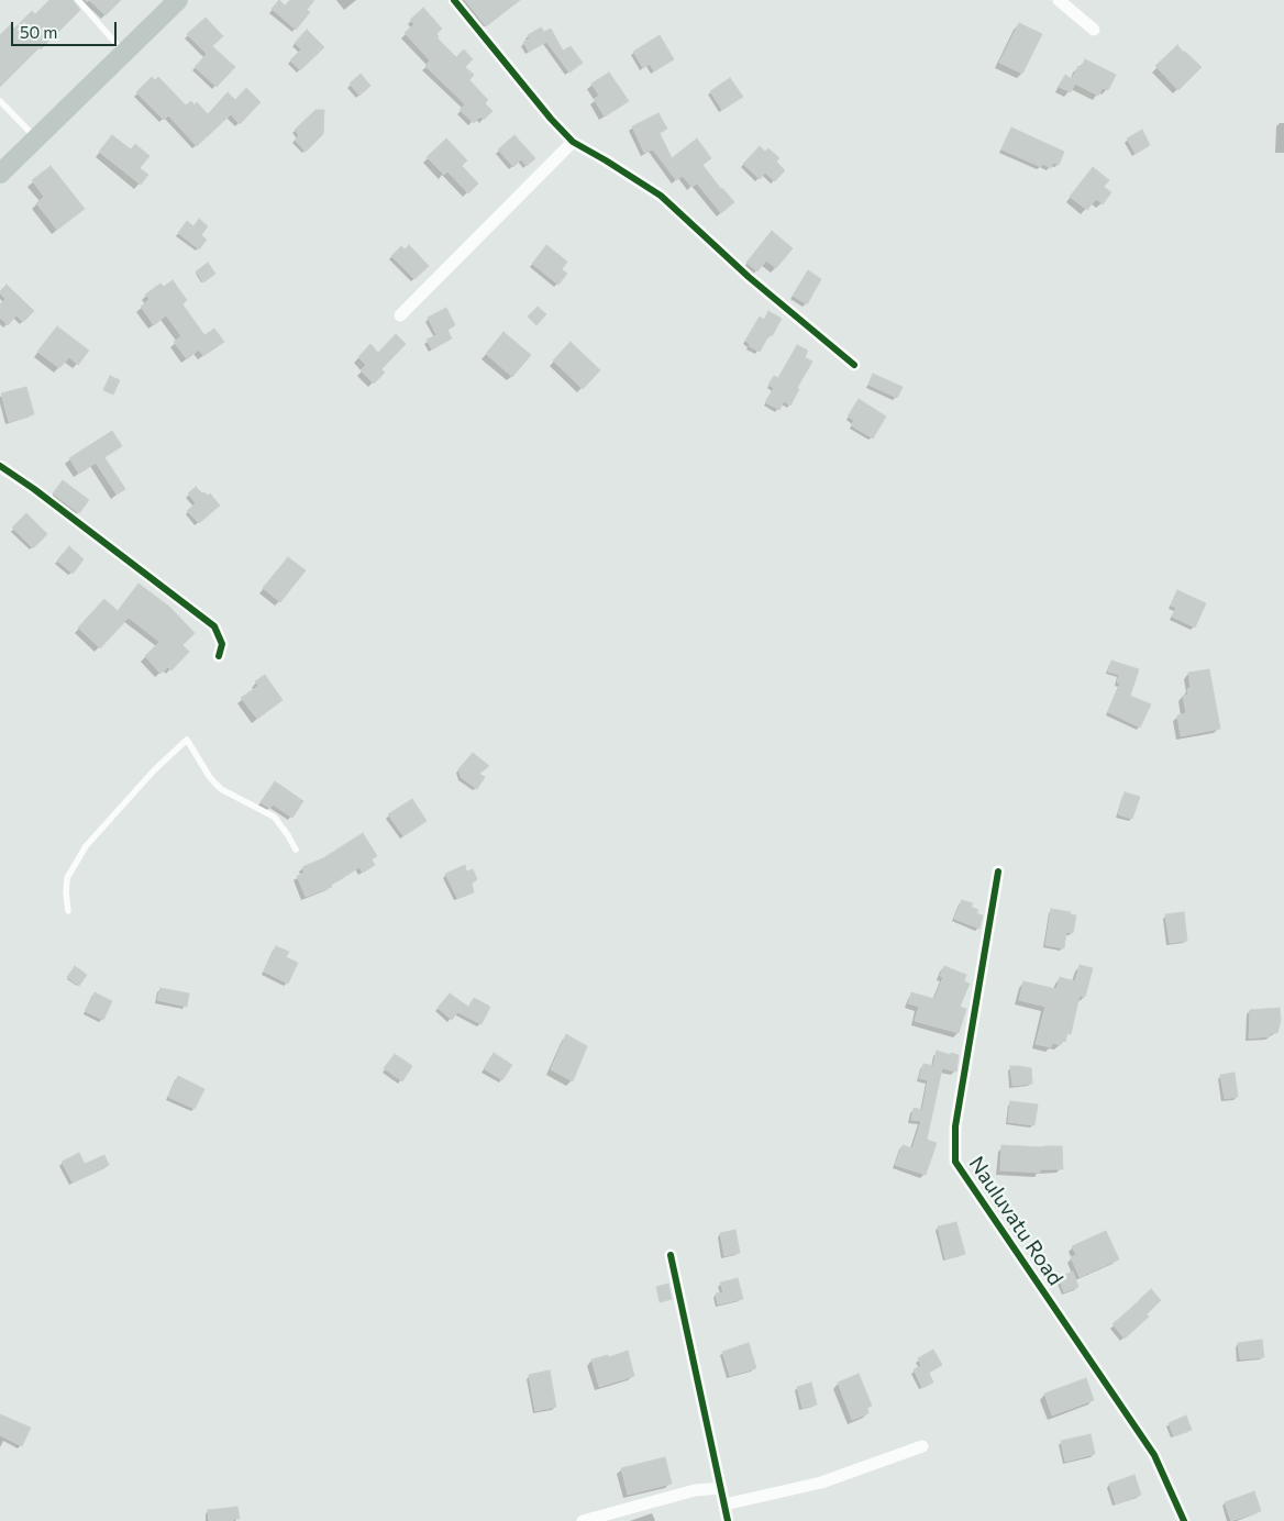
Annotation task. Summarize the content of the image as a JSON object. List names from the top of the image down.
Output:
{
  "streets": {
    "street": ["Nauluvatu Road"]
  },
  "scale_bar": "50 m"
}
